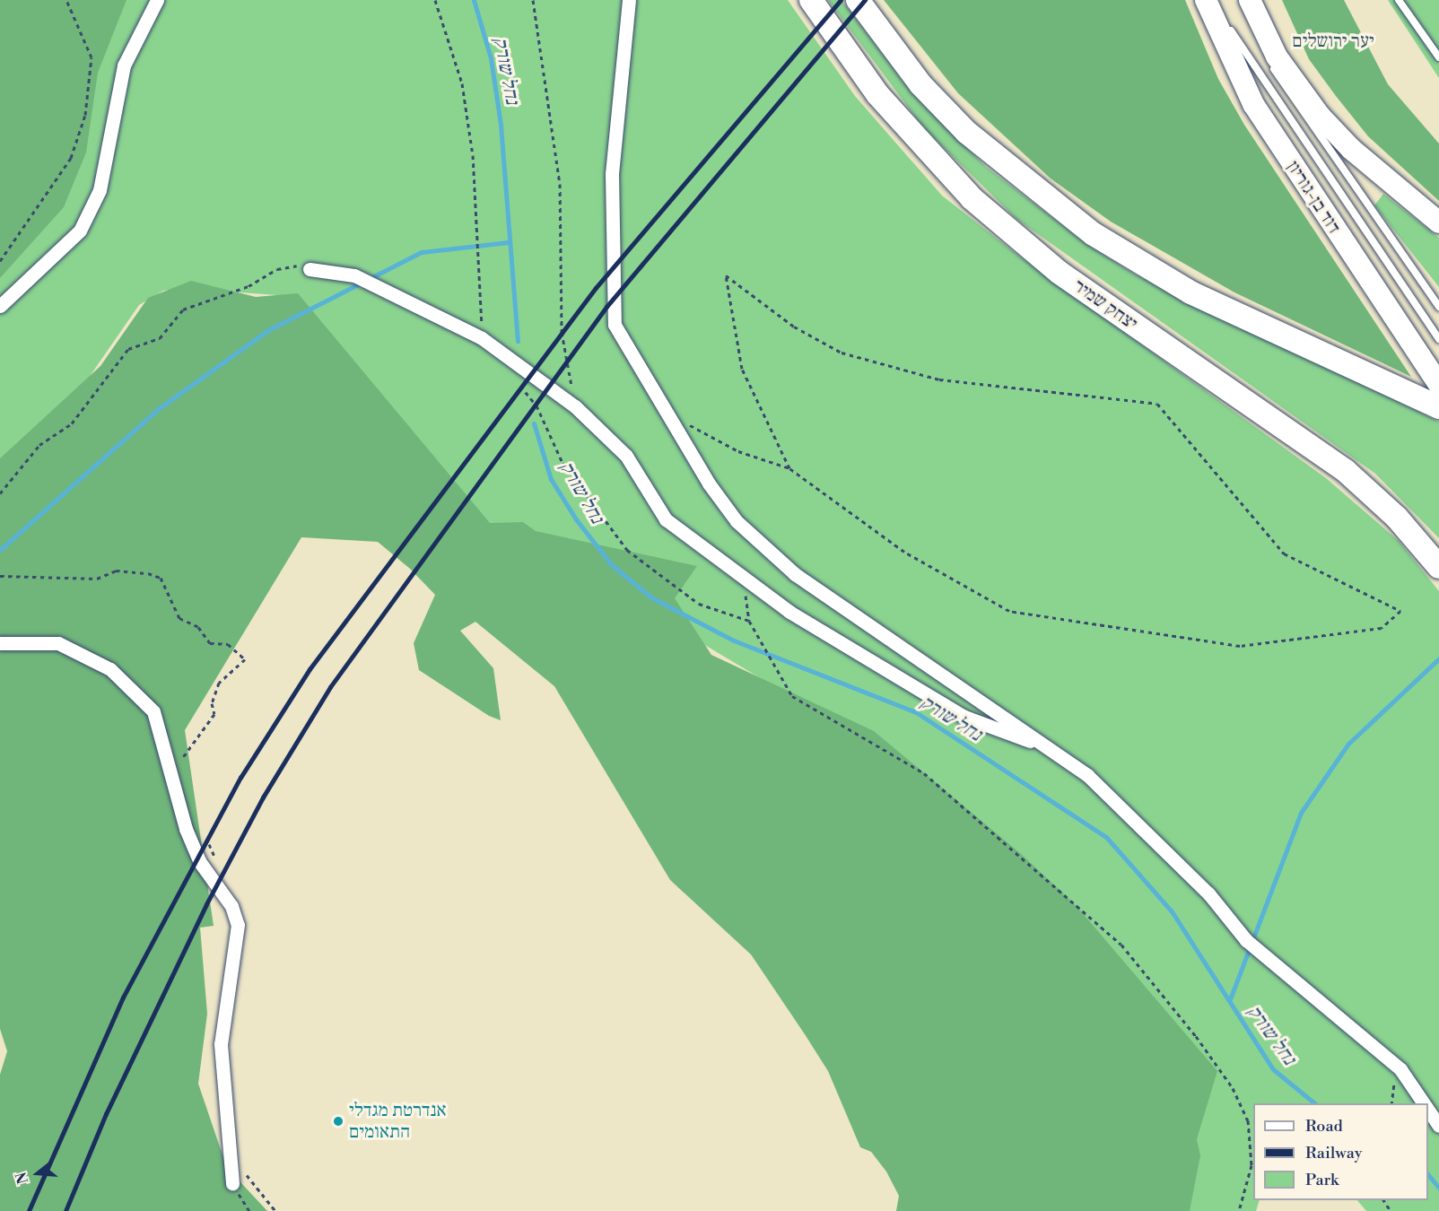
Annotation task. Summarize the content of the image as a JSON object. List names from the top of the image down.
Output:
{
  "streets": {
    "highway": ["יצחק שמיר"],
    "main road": ["דוד בן-גוריון"]
  },
  "water": ["נחל שורק"],
  "parks": ["יער ירושלים"],
  "places": ["אנדרטת מגדלי התאומים"],
  "legend": ["Road", "Railway", "Park"],
  "north": "left"
}
